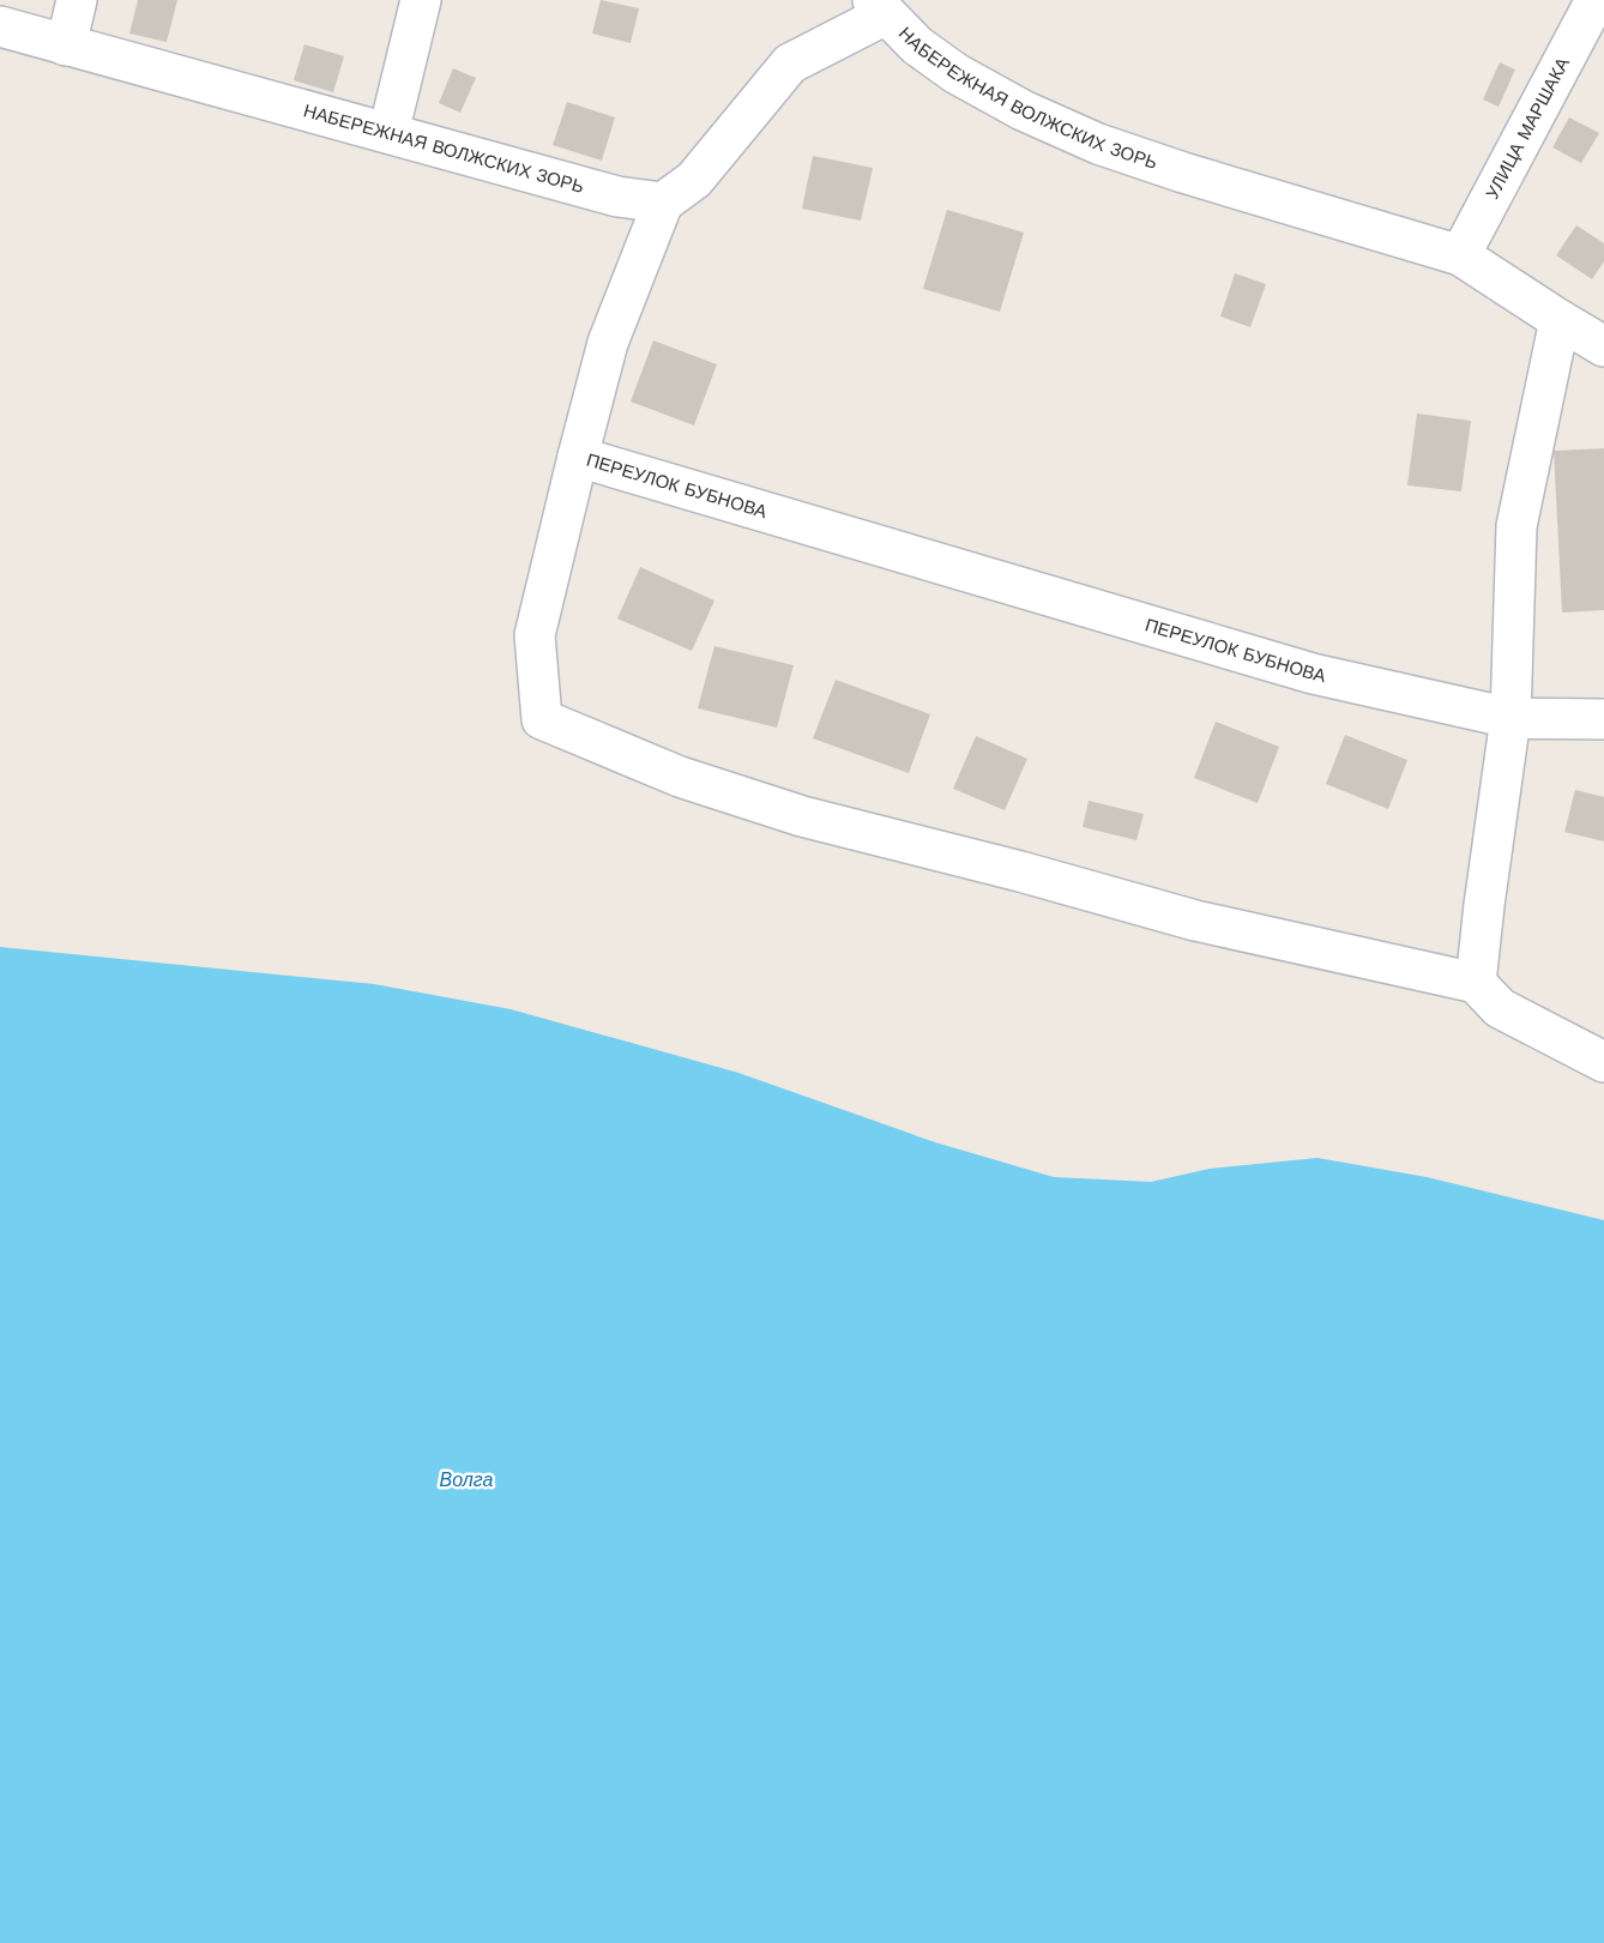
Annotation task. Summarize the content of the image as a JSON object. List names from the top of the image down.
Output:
{
  "streets": {
    "street": ["НАБЕРЕЖНАЯ ВОЛЖСКИХ ЗОРЬ", "УЛИЦА МАРШАКА", "ПЕРЕУЛОК БУБНОВА"]
  },
  "crossings": [
    ["НАБЕРЕЖНАЯ ВОЛЖСКИХ ЗОРЬ", "УЛИЦА МАРШАКА"]
  ],
  "water": ["Волга"]
}
